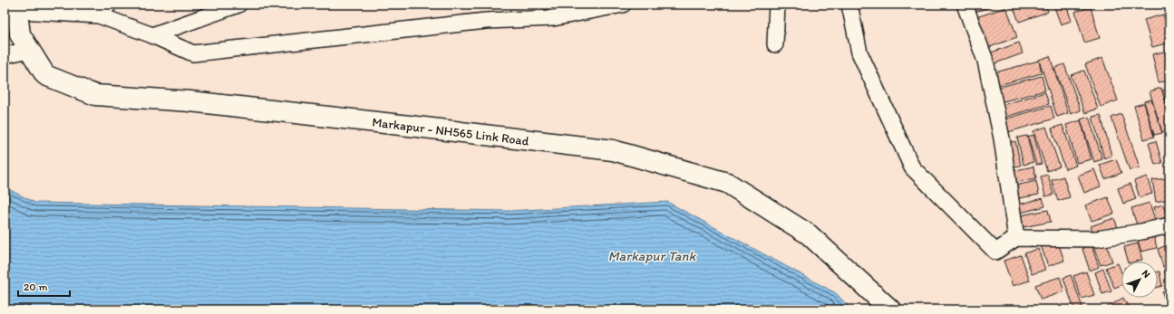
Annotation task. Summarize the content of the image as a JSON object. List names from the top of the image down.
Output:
{
  "streets": {
    "main road": ["Markapur - NH565 Link Road"]
  },
  "water": ["Markapur Tank"],
  "scale_bar": "20 m",
  "north": "top right"
}
